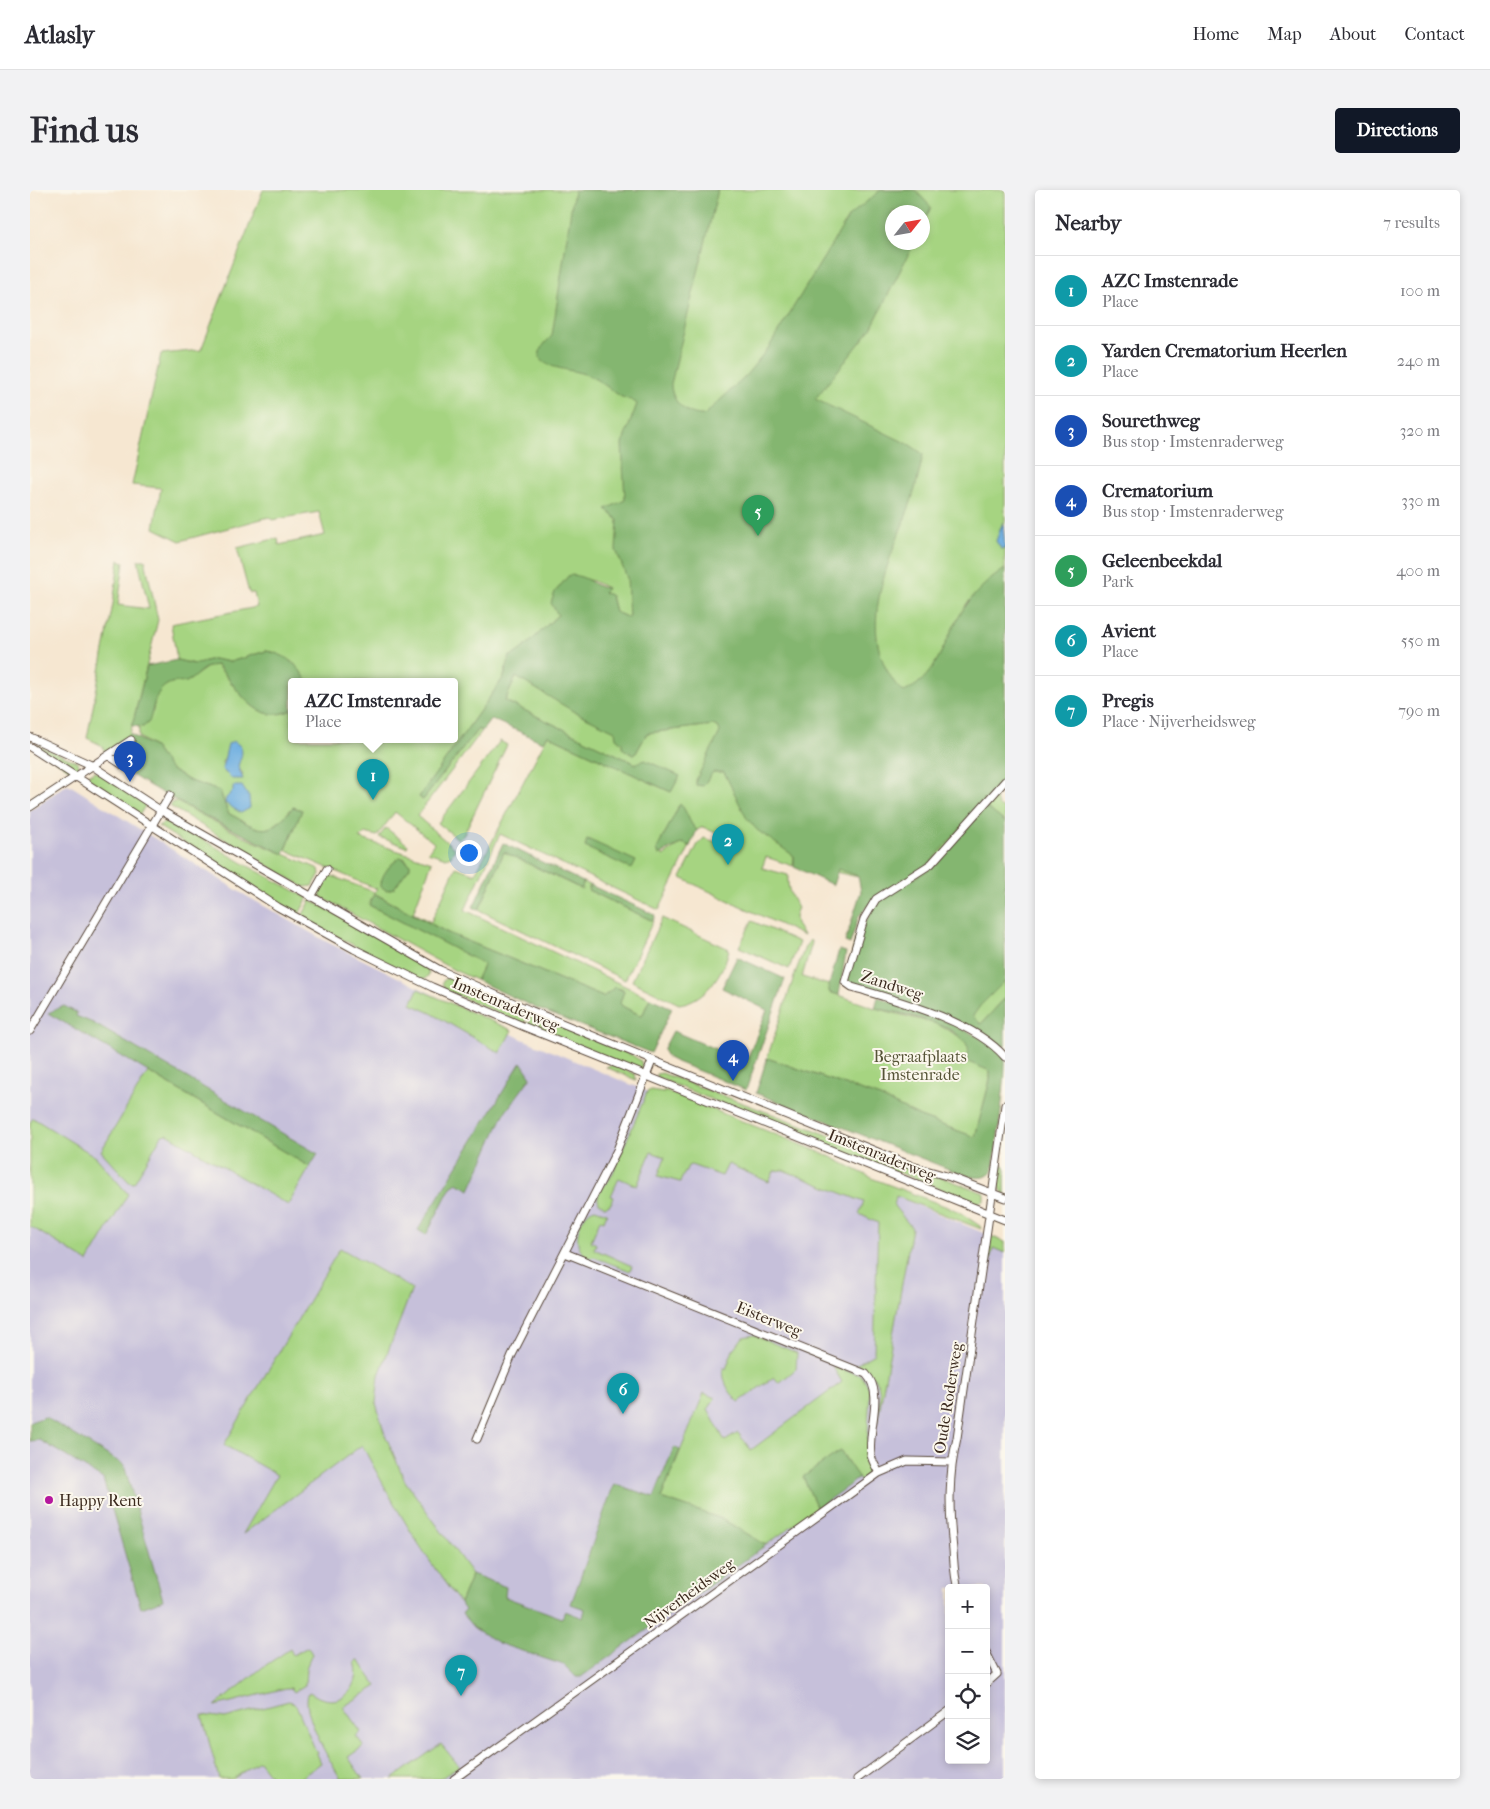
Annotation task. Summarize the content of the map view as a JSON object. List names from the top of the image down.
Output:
{
  "streets": {
    "street": [
      "Zandweg",
      "Imstenraderweg",
      "Eisterweg",
      "Oude Roderweg",
      "Nijverheidsweg"
    ]
  },
  "crossings": [
    ["Imstenraderweg", "Oude Roderweg"],
    ["Eisterweg", "Nijverheidsweg"],
    ["Oude Roderweg", "Nijverheidsweg"]
  ],
  "parks": ["Begraafplaats Imstenrade"],
  "places": ["Happy Rent"],
  "north": "top right",
  "page": {
    "header": "Atlasly",
    "nav": [
      "Home",
      "Map",
      "About",
      "Contact"
    ],
    "buttons": "Directions",
    "title": "Find us",
    "heading": ["Nearby", "7 results"],
    "list": [
      {
        "mark": "1",
        "name": "AZC Imstenrade",
        "note": "Place",
        "value": "100 m"
      },
      {
        "mark": "2",
        "name": "Yarden Crematorium Heerlen",
        "note": "Place",
        "value": "240 m"
      },
      {
        "mark": "3",
        "name": "Sourethweg",
        "note": "Bus stop · Imstenraderweg",
        "value": "320 m"
      },
      {
        "mark": "4",
        "name": "Crematorium",
        "note": "Bus stop · Imstenraderweg",
        "value": "330 m"
      },
      {
        "mark": "5",
        "name": "Geleenbeekdal",
        "note": "Park",
        "value": "400 m"
      },
      {
        "mark": "6",
        "name": "Avient",
        "note": "Place",
        "value": "550 m"
      },
      {
        "mark": "7",
        "name": "Pregis",
        "note": "Place · Nijverheidsweg",
        "value": "790 m"
      }
    ],
    "pins": [
      "5",
      "3",
      "1",
      "2",
      "4",
      "6",
      "7"
    ],
    "popup": ["AZC Imstenrade", "Place"],
    "map_buttons": ["+", "−"]
  }
}
